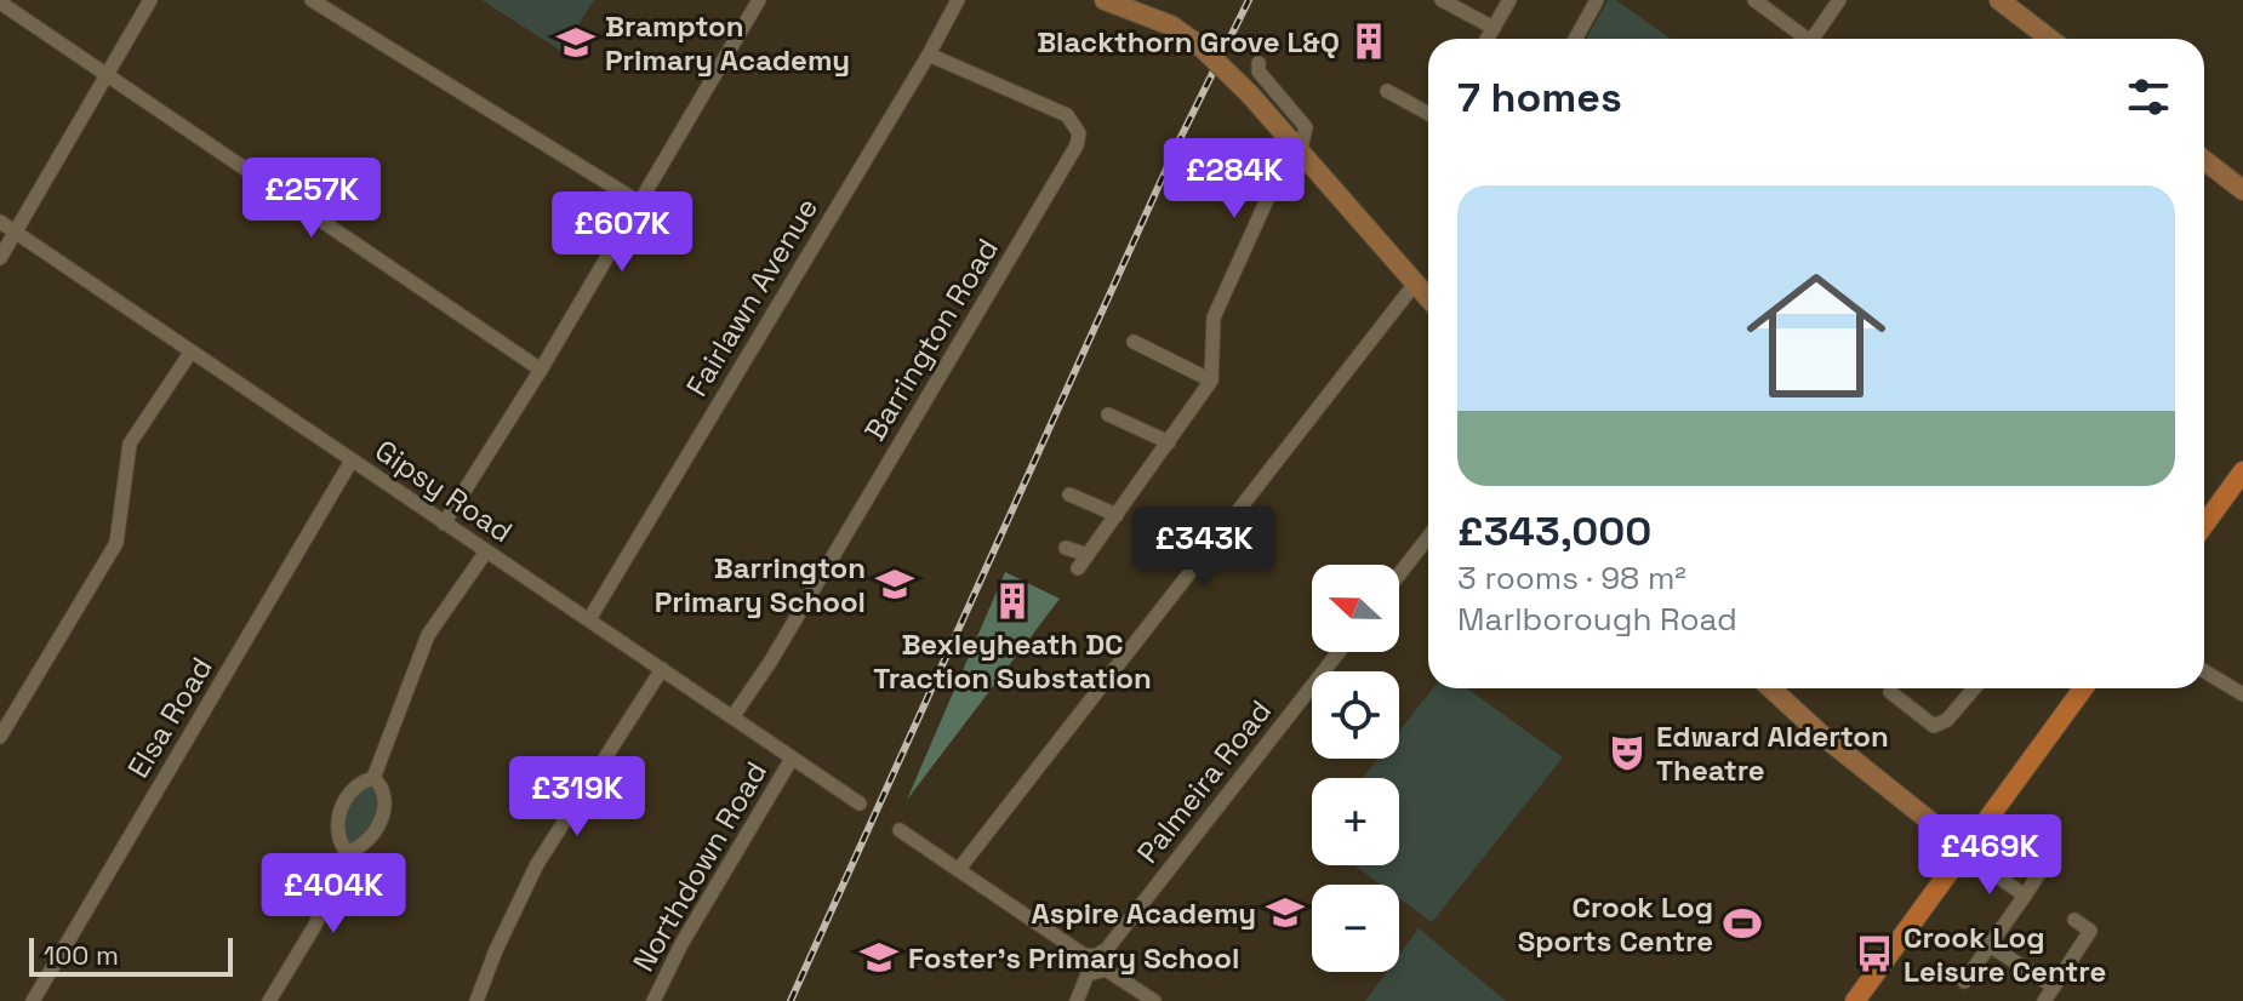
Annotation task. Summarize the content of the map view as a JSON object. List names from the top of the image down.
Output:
{
  "streets": {
    "street": [
      "Fairlawn Avenue",
      "Barrington Road",
      "Gipsy Road",
      "Elsa Road",
      "Palmeira Road",
      "Northdown Road"
    ]
  },
  "crossings": [
    ["Fairlawn Avenue", "Barrington Road"],
    ["Fairlawn Avenue", "Gipsy Road"],
    ["Barrington Road", "Gipsy Road"],
    ["Gipsy Road", "Elsa Road"],
    ["Gipsy Road", "Northdown Road"]
  ],
  "places": {
    "building": ["Blackthorn Grove L&Q", "Bexleyheath DC Traction Substation"],
    "school or university": [
      "Brampton Primary Academy",
      "Barrington Primary School",
      "Aspire Academy",
      "Foster's Primary School"
    ],
    "theatre": ["Edward Alderton Theatre"],
    "sports": ["Crook Log Sports Centre"],
    "bus stop": ["Crook Log Leisure Centre"]
  },
  "scale_bar": "100 m",
  "north": "left",
  "page": {
    "heading": "7 homes",
    "price": [
      "£284K",
      "£257K",
      "£607K",
      "£343K",
      "£319K",
      "£469K",
      "£404K"
    ],
    "list": [
      {
        "name": "£343,000",
        "note": "3 rooms · 98 m² · Marlborough Road"
      }
    ],
    "map_buttons": ["+", "−"],
    "scale": "100 m"
  }
}
